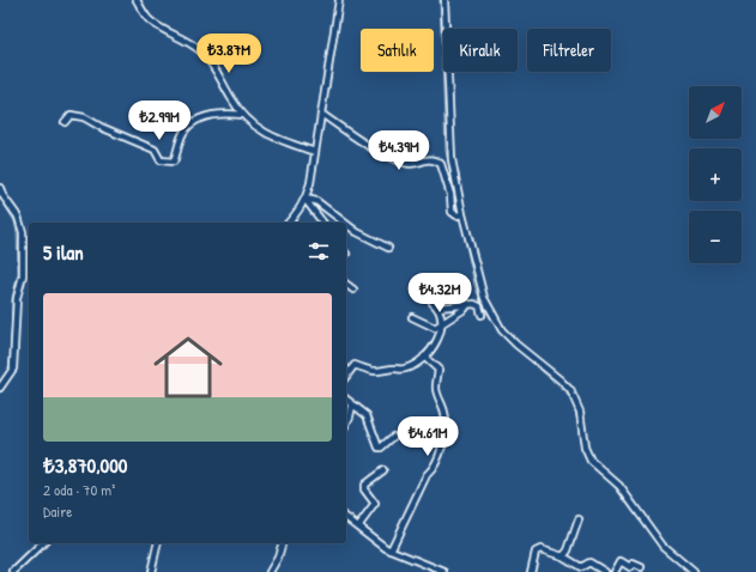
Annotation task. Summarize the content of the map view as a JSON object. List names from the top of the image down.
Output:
{
  "north": "top right",
  "page": {
    "chip": ["Satılık", "Kiralık", "Filtreler"],
    "price": [
      "₺3.87M",
      "₺2.99M",
      "₺4.39M",
      "₺4.32M",
      "₺4.61M"
    ],
    "map_buttons": ["+", "−"],
    "heading": "5 ilan",
    "list": [
      {
        "name": "₺3,870,000",
        "note": "2 oda · 70 m² · Daire"
      }
    ]
  }
}
